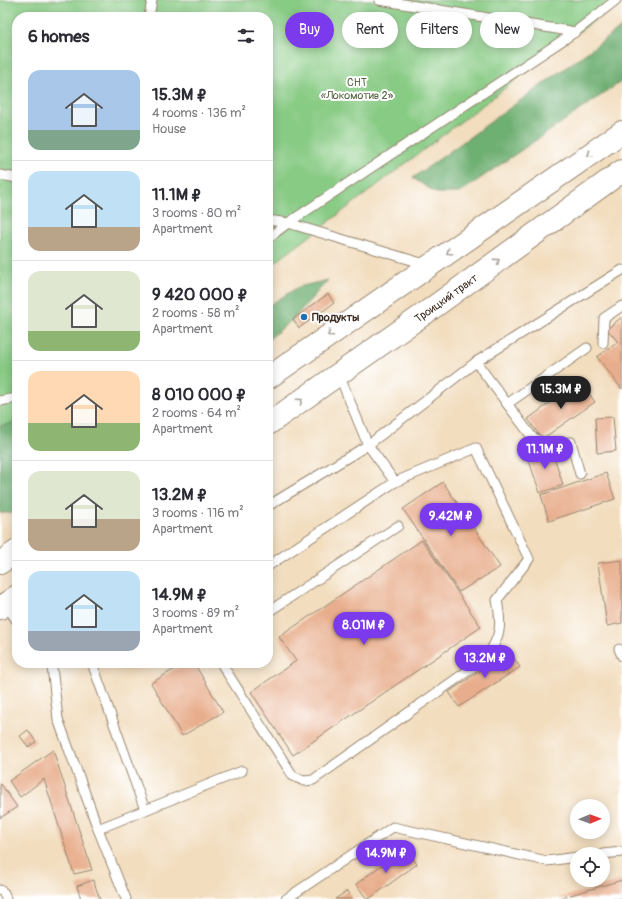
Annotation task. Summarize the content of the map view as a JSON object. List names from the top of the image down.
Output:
{
  "streets": {
    "main road": ["Троицкий тракт"]
  },
  "parks": ["СНТ «Локомотив 2»"],
  "places": ["Продукты"],
  "north": "right",
  "page": {
    "chip": [
      "Buy",
      "Rent",
      "Filters",
      "New"
    ],
    "heading": "6 homes",
    "list": [
      {
        "name": "15.3M ₽",
        "note": "4 rooms · 136 m² · House"
      },
      {
        "name": "11.1M ₽",
        "note": "3 rooms · 80 m² · Apartment"
      },
      {
        "name": "9 420 000 ₽",
        "note": "2 rooms · 58 m² · Apartment"
      },
      {
        "name": "8 010 000 ₽",
        "note": "2 rooms · 64 m² · Apartment"
      },
      {
        "name": "13.2M ₽",
        "note": "3 rooms · 116 m² · Apartment"
      },
      {
        "name": "14.9M ₽",
        "note": "3 rooms · 89 m² · Apartment"
      }
    ],
    "price": [
      "15.3M ₽",
      "11.1M ₽",
      "9.42M ₽",
      "8.01M ₽",
      "13.2M ₽",
      "14.9M ₽"
    ]
  }
}
